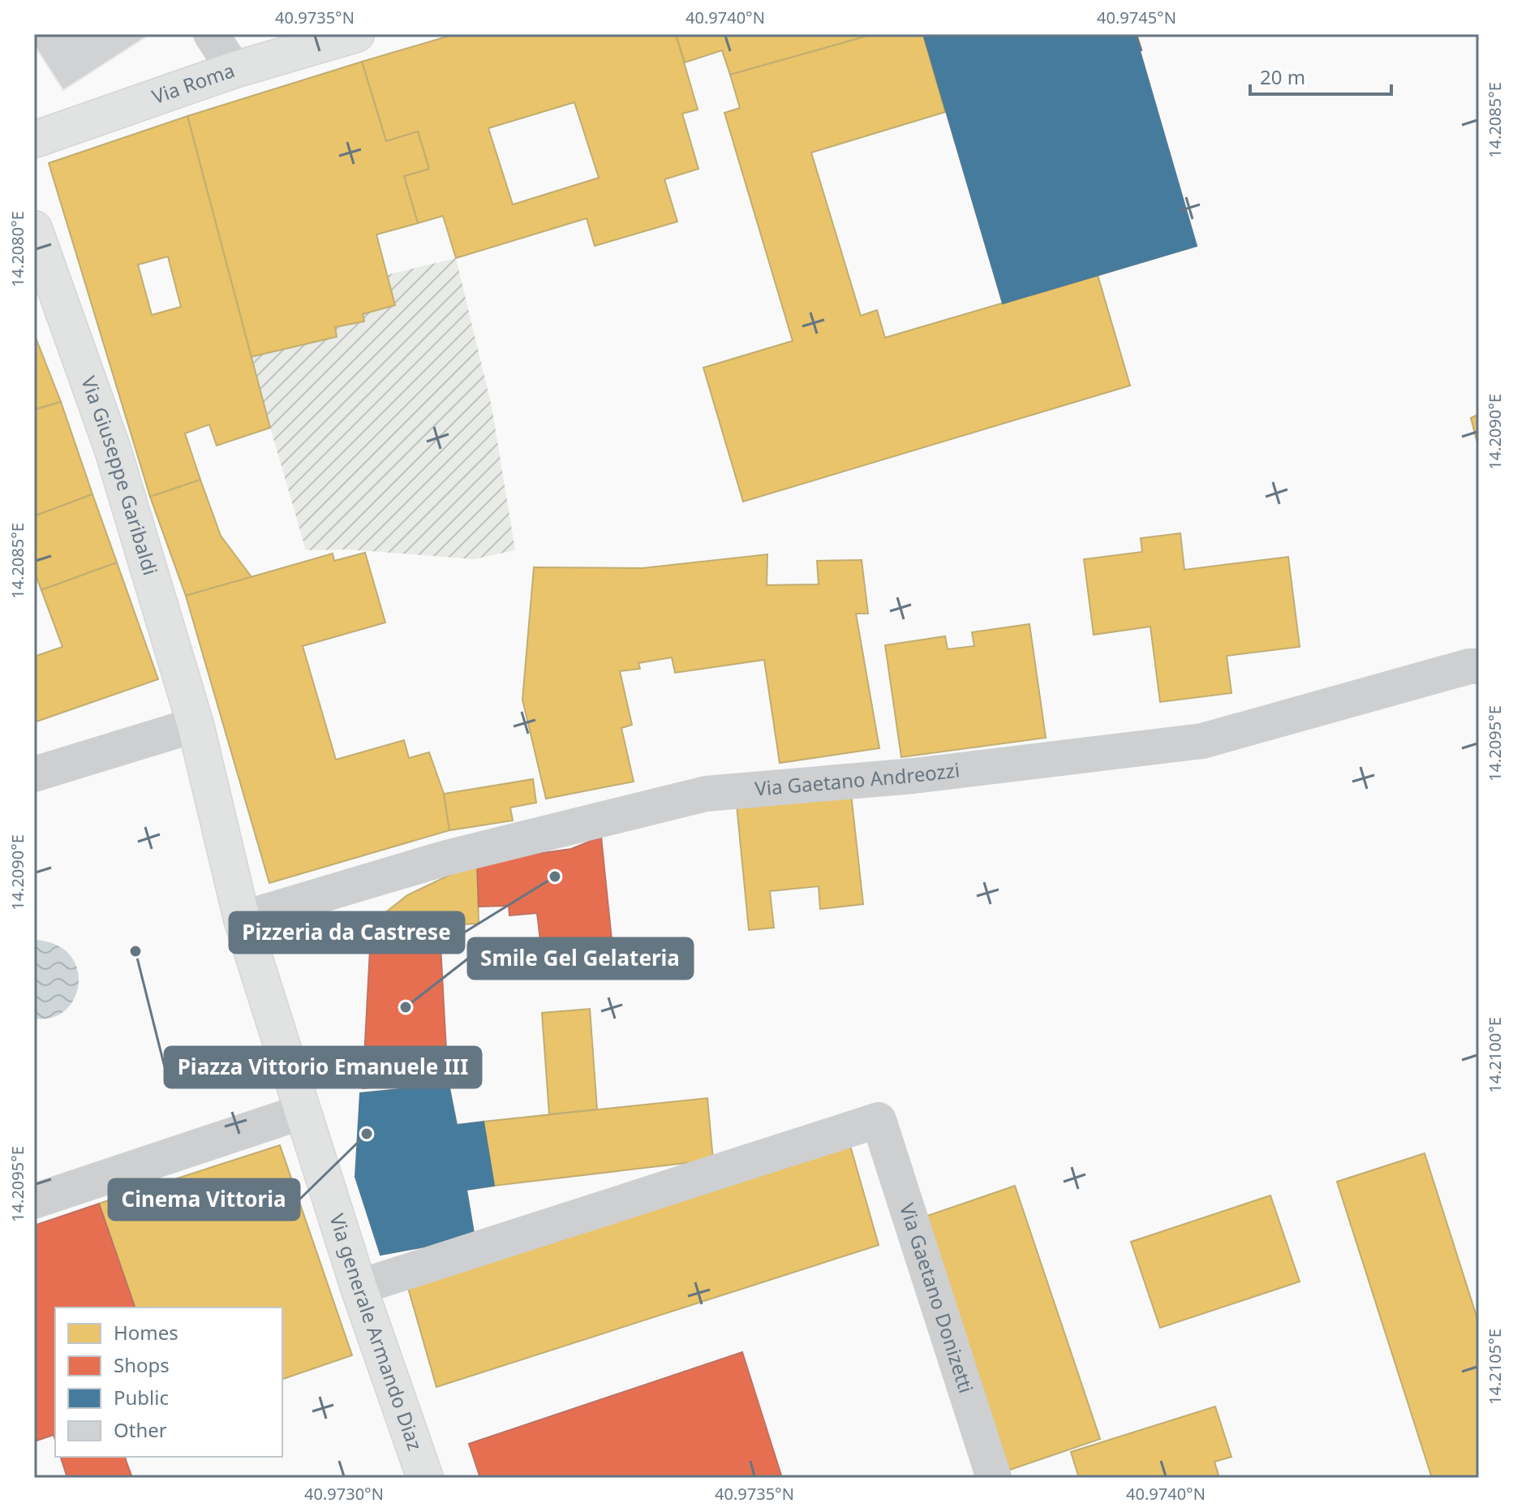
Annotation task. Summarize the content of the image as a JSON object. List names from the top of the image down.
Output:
{
  "streets": {
    "main road": ["Via Roma", "Via Giuseppe Garibaldi", "Via generale Armando Diaz"],
    "street": ["Via Gaetano Andreozzi", "Via Gaetano Donizetti"]
  },
  "crossings": [
    ["Via Giuseppe Garibaldi", "Via Gaetano Andreozzi"],
    ["Via Giuseppe Garibaldi", "Via generale Armando Diaz"],
    ["Via Gaetano Andreozzi", "Via generale Armando Diaz"],
    ["Via Gaetano Donizetti", "Via generale Armando Diaz"]
  ],
  "places": [
    "Pizzeria da Castrese",
    "Piazza Vittorio Emanuele III",
    "Smile Gel Gelateria",
    "Cinema Vittoria"
  ],
  "legend": [
    "Homes",
    "Shops",
    "Public",
    "Other"
  ],
  "scale_bar": "20 m",
  "coordinates": [
    "40.9735°N",
    "40.9740°N",
    "40.9745°N",
    "14.2085°E",
    "14.2080°E",
    "14.2090°E",
    "14.2095°E",
    "14.2100°E",
    "14.2105°E",
    "40.9730°N"
  ]
}
